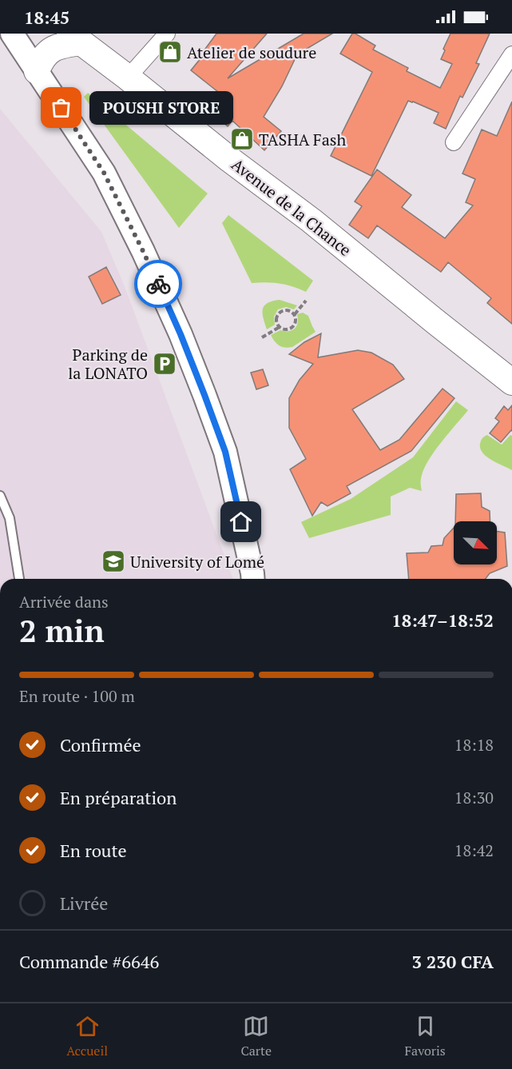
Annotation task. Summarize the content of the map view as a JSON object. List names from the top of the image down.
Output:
{
  "streets": {
    "main road": ["Avenue de la Chance"]
  },
  "places": {
    "shop": ["Atelier de soudure", "TASHA Fash"],
    "other": ["POUSHI STORE"],
    "parking": ["Parking de la LONATO"],
    "school or university": ["University of Lomé"]
  },
  "north": "bottom right",
  "page": {
    "status": "18:45",
    "bubble": "POUSHI STORE",
    "heading": ["2 min", "Arrivée dans", "18:47–18:52"],
    "panel": ["Commande #6646", "3 230 CFA"],
    "bar": "En route · 100 m",
    "list": [
      ["Confirmée", "18:18"],
      ["En préparation", "18:30"],
      ["En route", "18:42"],
      "Livrée"
    ],
    "tabs": ["Accueil", "Carte", "Favoris"]
  }
}
